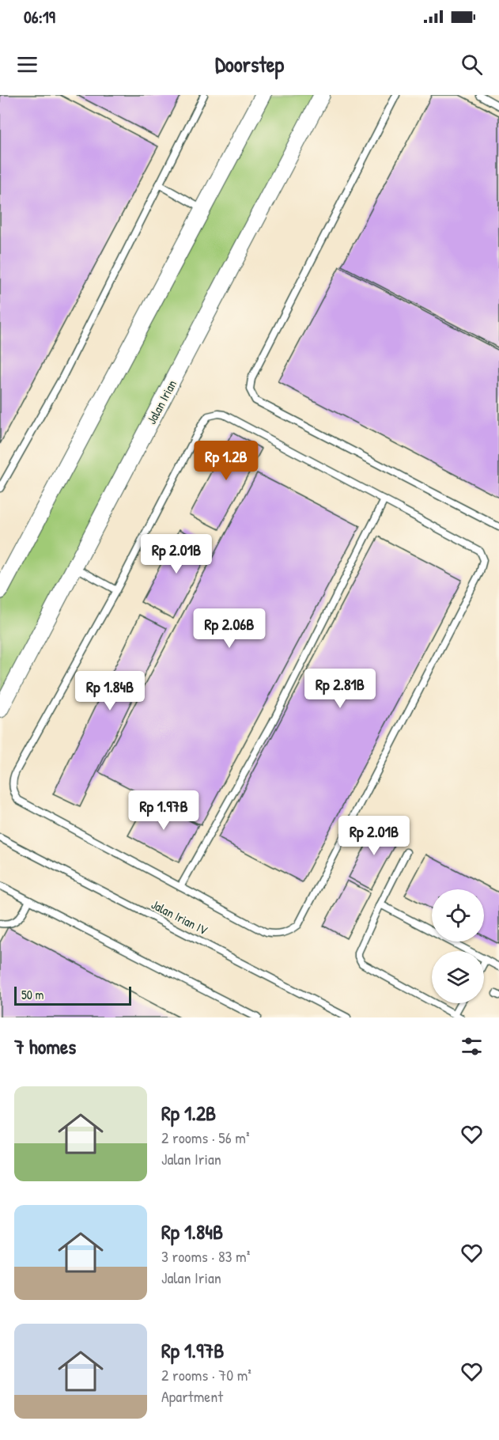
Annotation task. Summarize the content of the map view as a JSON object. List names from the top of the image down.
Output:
{
  "streets": {
    "street": ["Jalan Irian"],
    "lane": ["Jalan Irian IV"]
  },
  "scale_bar": "50 m",
  "page": {
    "status": "06:19",
    "header": "Doorstep",
    "price": [
      "Rp 1.2B",
      "Rp 2.01B",
      "Rp 2.06B",
      "Rp 2.81B",
      "Rp 1.84B",
      "Rp 1.97B",
      "Rp 2.01B"
    ],
    "scale": "50 m",
    "heading": "7 homes",
    "list": [
      {
        "name": "Rp 1.2B",
        "note": "2 rooms · 56 m² · Jalan Irian"
      },
      {
        "name": "Rp 1.84B",
        "note": "3 rooms · 83 m² · Jalan Irian"
      },
      {
        "name": "Rp 1.97B",
        "note": "2 rooms · 70 m² · Apartment"
      }
    ]
  }
}
